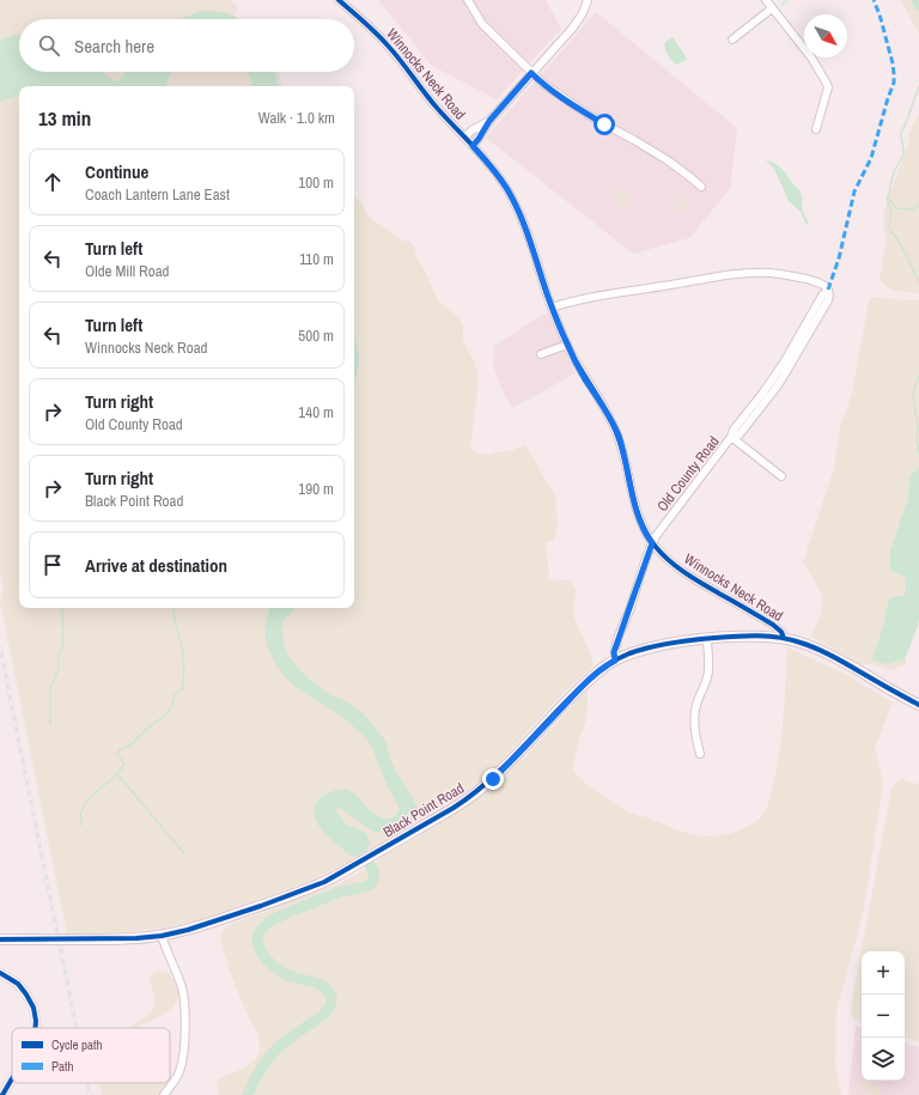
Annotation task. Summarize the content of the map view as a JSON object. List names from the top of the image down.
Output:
{
  "streets": {
    "main road": ["Black Point Road"],
    "street": ["Winnocks Neck Road", "Old County Road"]
  },
  "crossings": [
    ["Winnocks Neck Road", "Old County Road"],
    ["Winnocks Neck Road", "Black Point Road"],
    ["Old County Road", "Black Point Road"]
  ],
  "legend": ["Cycle path", "Path"],
  "north": "bottom right",
  "page": {
    "search": "Search here",
    "heading": ["13 min", "Walk · 1.0 km"],
    "list": [
      ["Continue", "Coach Lantern Lane East", "100 m"],
      ["Turn left", "Olde Mill Road", "110 m"],
      ["Turn left", "Winnocks Neck Road", "500 m"],
      ["Turn right", "Old County Road", "140 m"],
      ["Turn right", "Black Point Road", "190 m"],
      "Arrive at destination"
    ],
    "map_buttons": ["+", "−"]
  }
}
